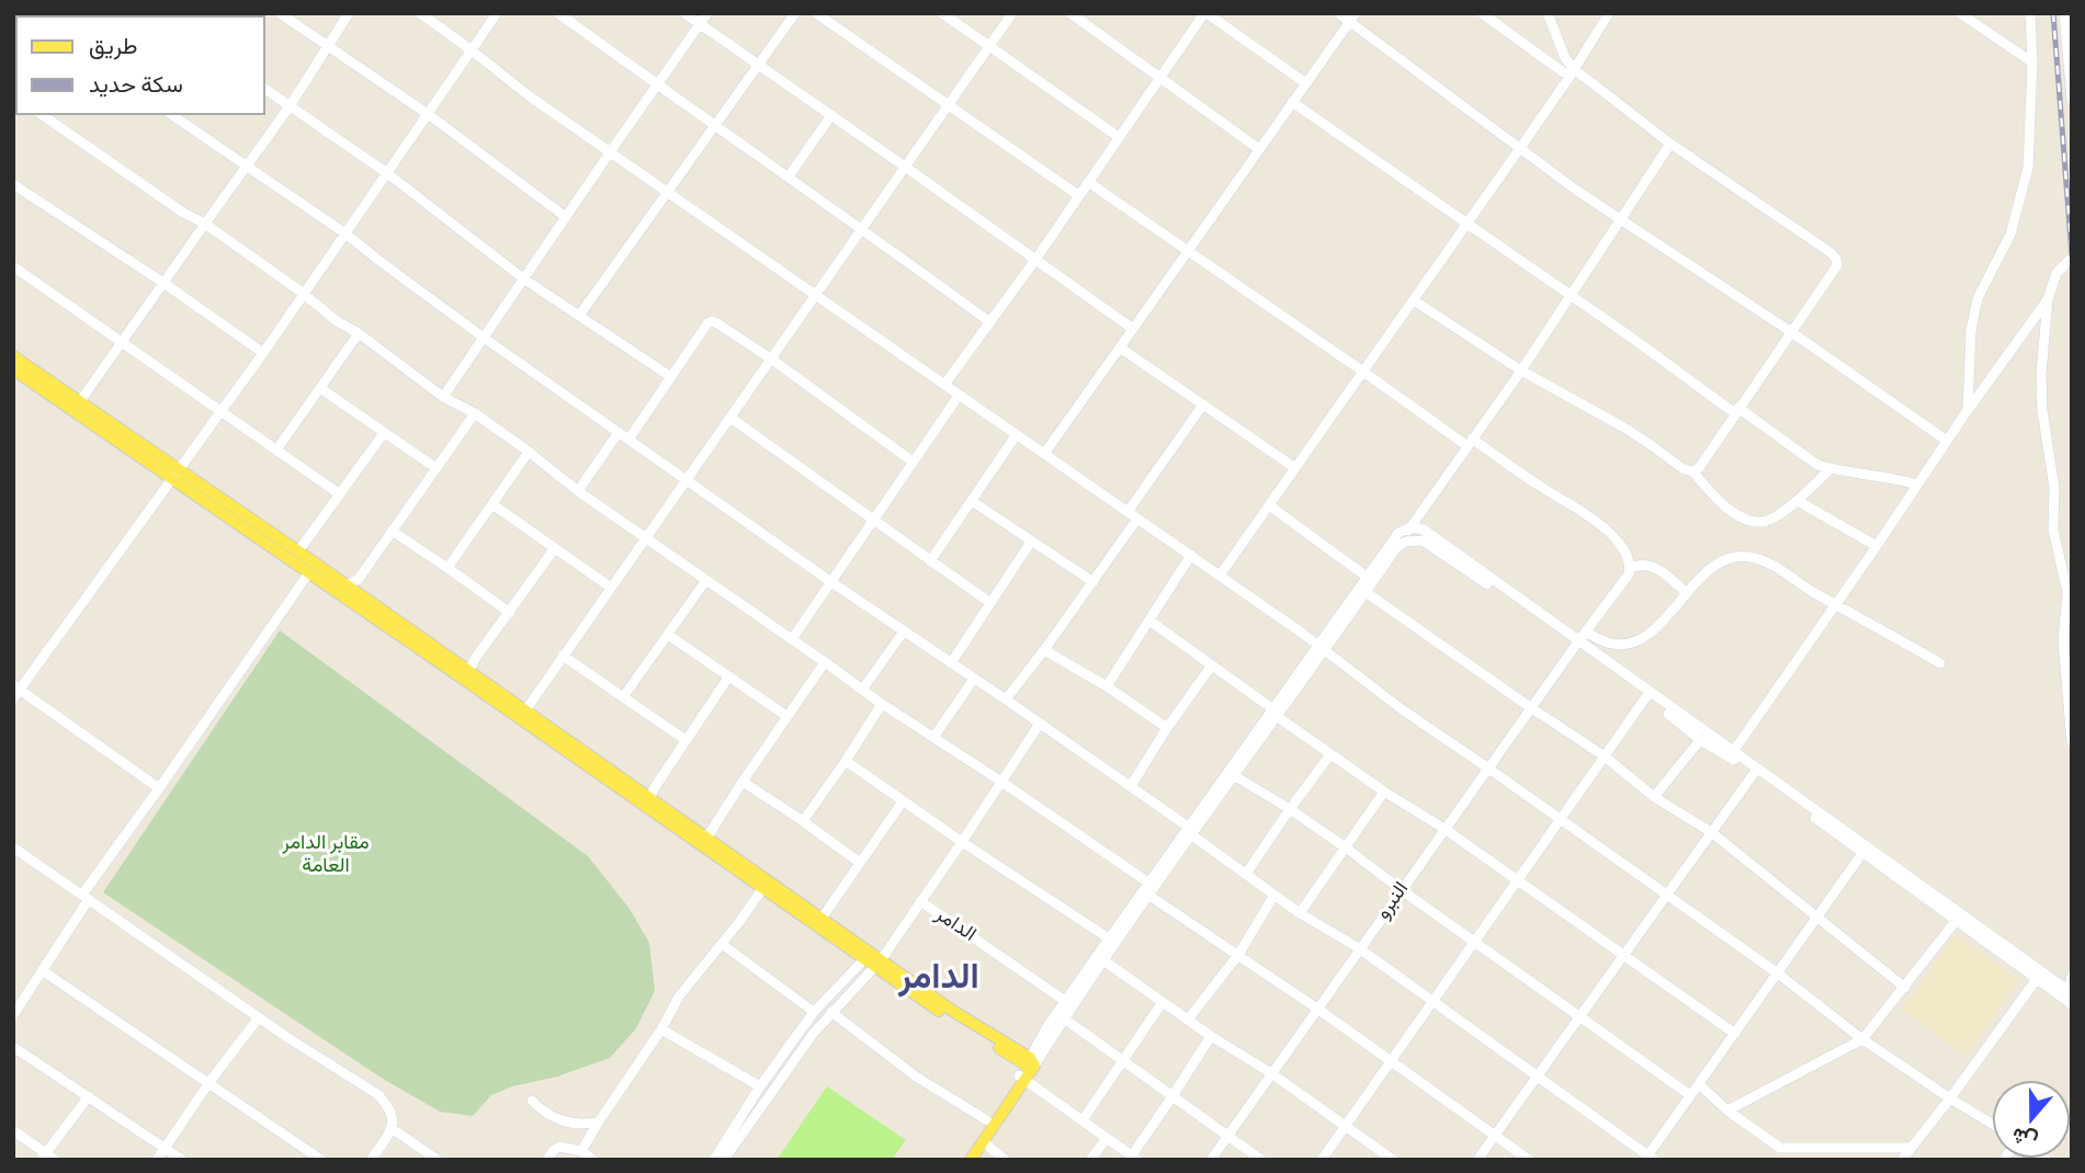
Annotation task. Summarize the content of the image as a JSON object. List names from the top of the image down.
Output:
{
  "streets": {
    "street": ["النبرو", "الدامر"]
  },
  "districts": ["الدامر"],
  "parks": ["مقابر الدامر العامة"],
  "legend": ["طريق", "سكة حديد"],
  "north": "bottom"
}
